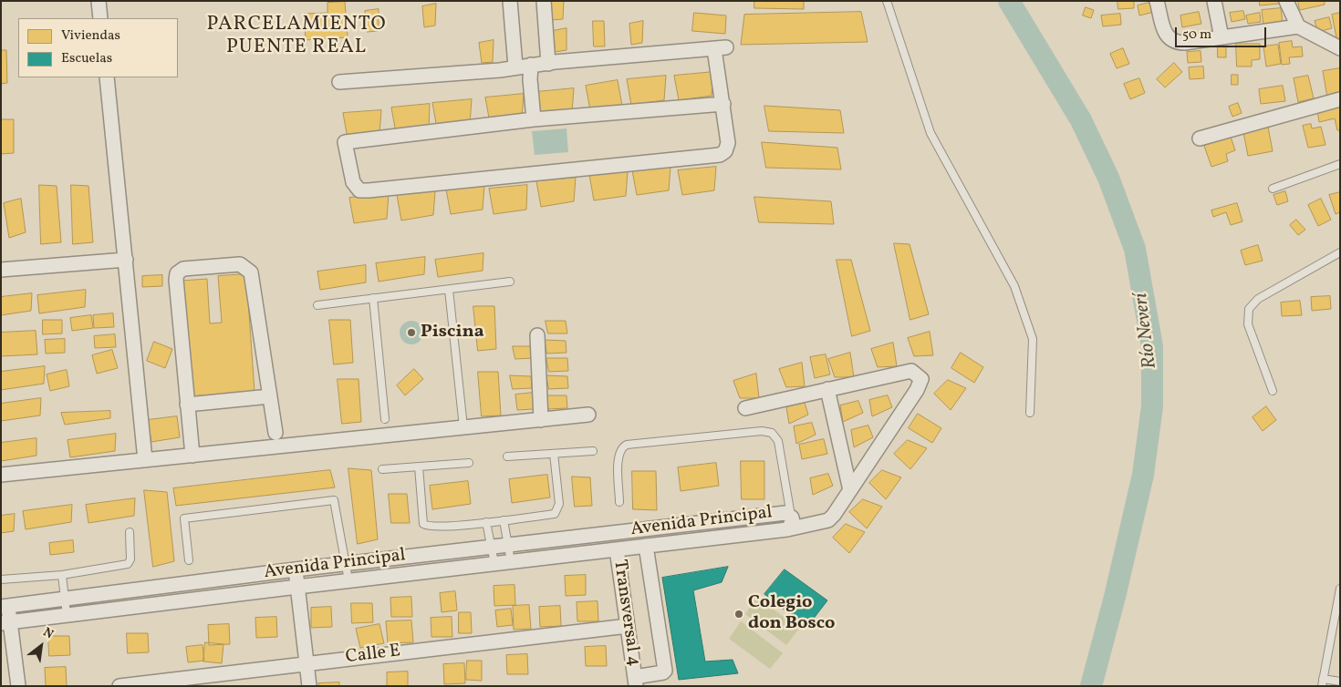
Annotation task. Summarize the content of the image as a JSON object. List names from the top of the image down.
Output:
{
  "streets": {
    "street": ["Avenida Principal", "Transversal 4", "Calle E"]
  },
  "crossings": [
    ["Avenida Principal", "Transversal 4"],
    ["Transversal 4", "Calle E"]
  ],
  "districts": ["PARCELAMIENTO PUENTE REAL"],
  "water": ["Río Neverí"],
  "places": ["Piscina", "Colegio don Bosco"],
  "legend": ["Viviendas", "Escuelas"],
  "scale_bar": "50 m",
  "north": "top right"
}
